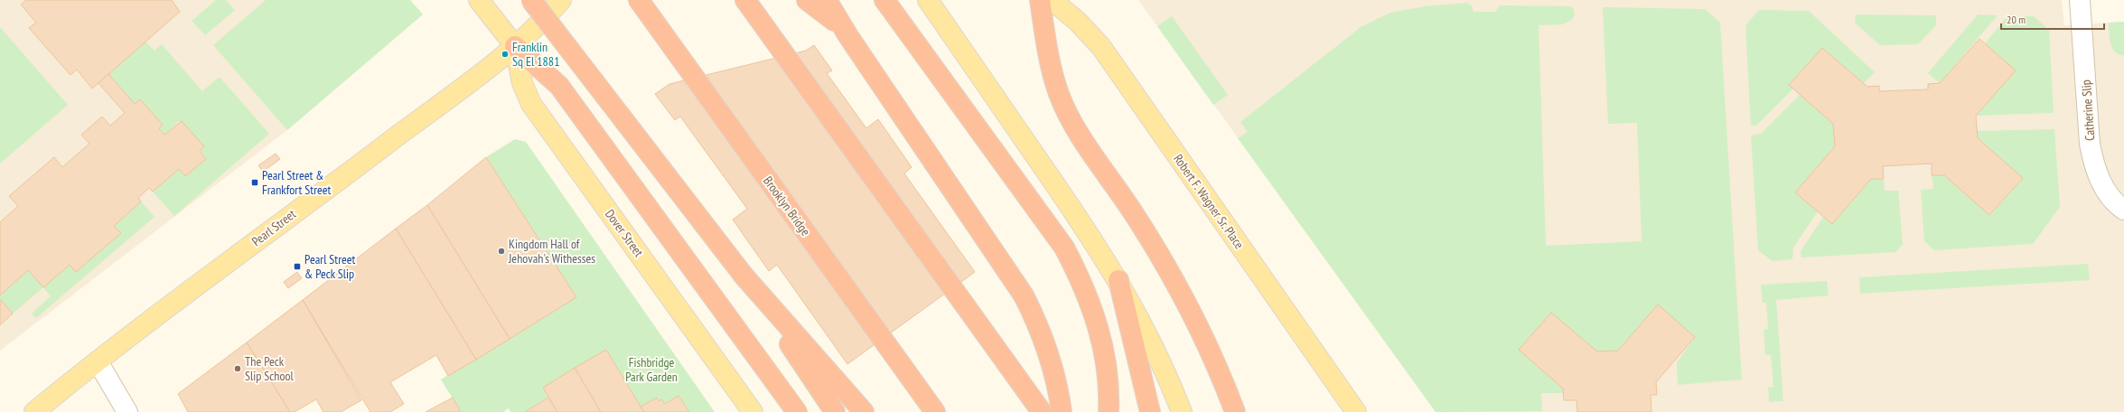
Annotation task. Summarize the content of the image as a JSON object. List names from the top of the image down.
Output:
{
  "streets": {
    "highway": ["Brooklyn Bridge"],
    "main road": ["Robert F. Wagner Sr. Place", "Pearl Street", "Dover Street"],
    "street": ["Catherine Slip"]
  },
  "crossings": [
    ["Pearl Street", "Dover Street"]
  ],
  "parks": ["Fishbridge Park Garden"],
  "places": {
    "other": ["Franklin Sq El 1881", "Kingdom Hall of Jehovah's Withesses", "The Peck Slip School"],
    "transit": ["Pearl Street & Frankfort Street", "Pearl Street & Peck Slip"]
  },
  "scale_bar": "20 m"
}
